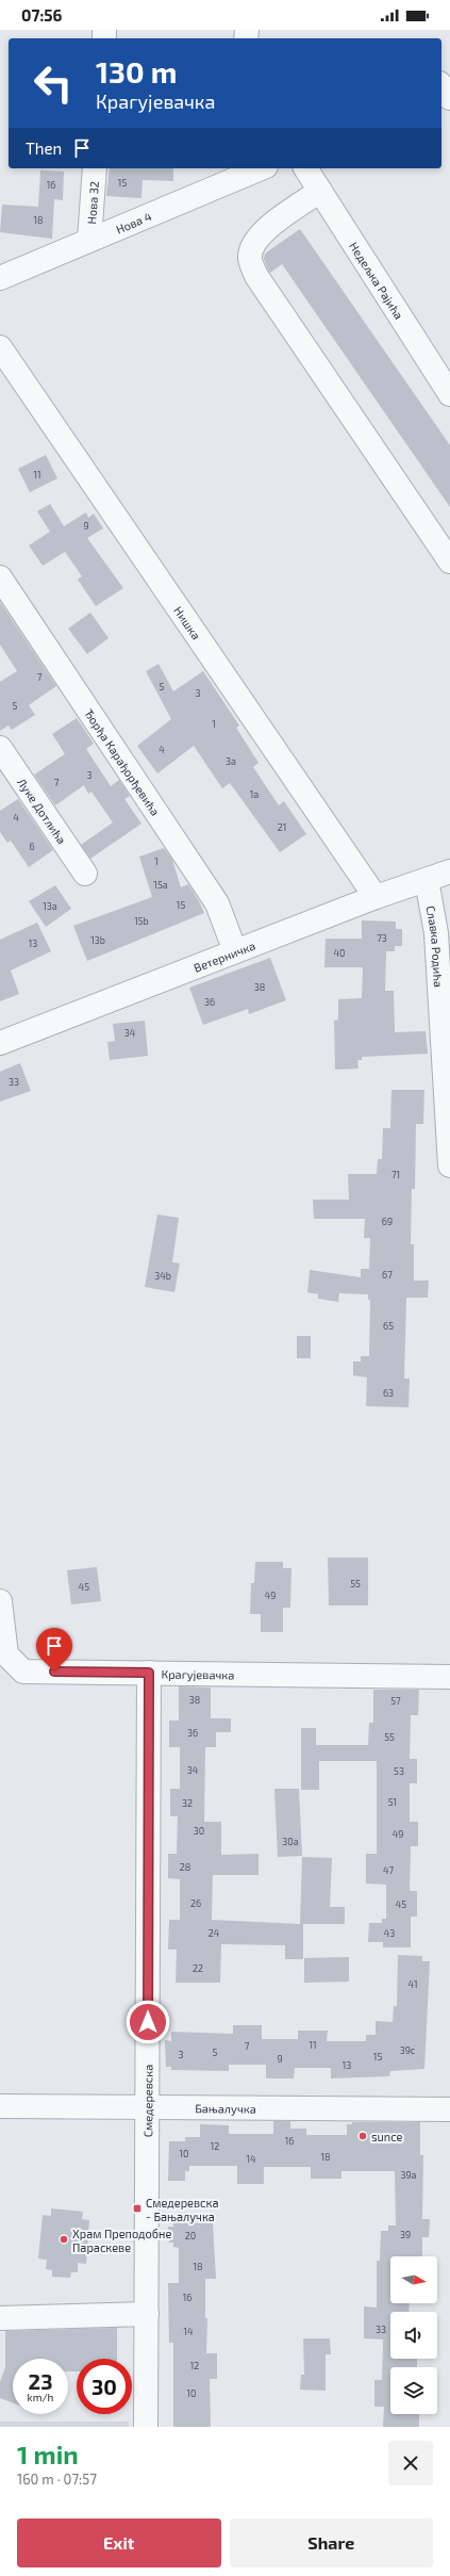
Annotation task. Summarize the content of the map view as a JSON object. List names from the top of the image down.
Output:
{
  "streets": {
    "street": [
      "Нова 32",
      "Нова 4",
      "Недељка Рајића",
      "Нишка",
      "Ђорђа Карађорђевића",
      "Луке Дотлића",
      "Славка Родића",
      "Ветерничка",
      "Крагујевачка",
      "Смедеревска",
      "Бањалучка"
    ]
  },
  "crossings": [
    ["Нова 32", "Нова 4"],
    ["Нишка", "Ветерничка"],
    ["Ђорђа Карађорђевића", "Ветерничка"],
    ["Славка Родића", "Ветерничка"],
    ["Крагујевачка", "Смедеревска"],
    ["Смедеревска", "Бањалучка"]
  ],
  "places": {
    "other": ["sunce", "Храм Преподобне Параскеве"],
    "transit": ["Смедеревска - Бањалучка"]
  },
  "house_numbers": [
    "15",
    "16",
    "18",
    "11",
    "9",
    "7",
    "5",
    "3",
    "5",
    "1",
    "4",
    "3a",
    "3",
    "7",
    "1a",
    "4",
    "21",
    "6",
    "1",
    "15a",
    "15",
    "13a",
    "15b",
    "73",
    "13b",
    "13",
    "40",
    "38",
    "36",
    "34",
    "33",
    "71",
    "69",
    "67",
    "34b",
    "65",
    "63",
    "55",
    "45",
    "49",
    "38",
    "57",
    "36",
    "55",
    "34",
    "53",
    "51",
    "32",
    "30",
    "49",
    "30a",
    "28",
    "47",
    "26",
    "45",
    "24",
    "43",
    "22",
    "41",
    "11",
    "7",
    "39c",
    "5",
    "3",
    "15",
    "9",
    "13",
    "16",
    "12",
    "10",
    "18",
    "14",
    "39a",
    "39",
    "20",
    "18",
    "16",
    "33",
    "14",
    "12",
    "10"
  ],
  "north": "right",
  "page": {
    "status": "07:56",
    "turn": ["130 m", "Крагујевачка"],
    "then": "Then",
    "speed": "23 km/h",
    "limit": "30",
    "heading": ["1 min", "160 m · 07:57"],
    "buttons": ["Exit", "Share"]
  }
}
